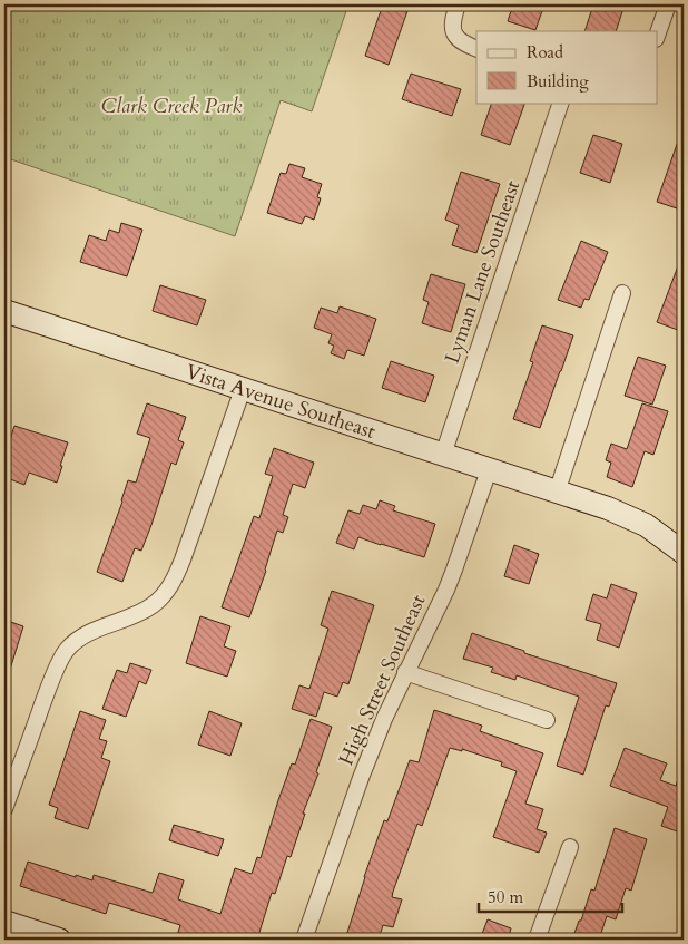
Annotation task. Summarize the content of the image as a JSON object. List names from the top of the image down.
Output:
{
  "streets": {
    "main road": ["Vista Avenue Southeast"],
    "street": ["Lyman Lane Southeast", "High Street Southeast"]
  },
  "crossings": [
    ["Lyman Lane Southeast", "Vista Avenue Southeast"],
    ["Vista Avenue Southeast", "High Street Southeast"]
  ],
  "parks": ["Clark Creek Park"],
  "legend": ["Road", "Building"],
  "scale_bar": "50 m"
}
